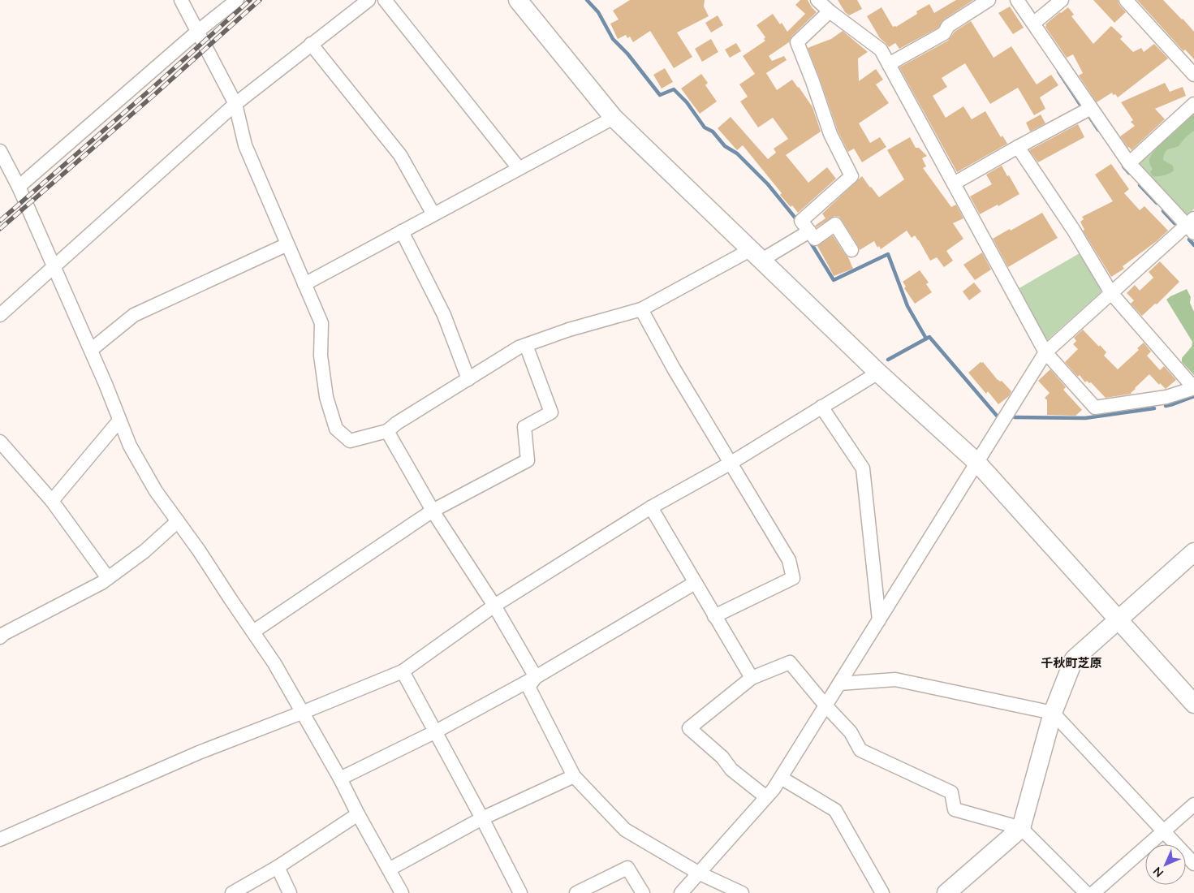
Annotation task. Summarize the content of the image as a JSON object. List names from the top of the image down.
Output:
{
  "districts": ["千秋町芝原"],
  "north": "bottom left"
}
